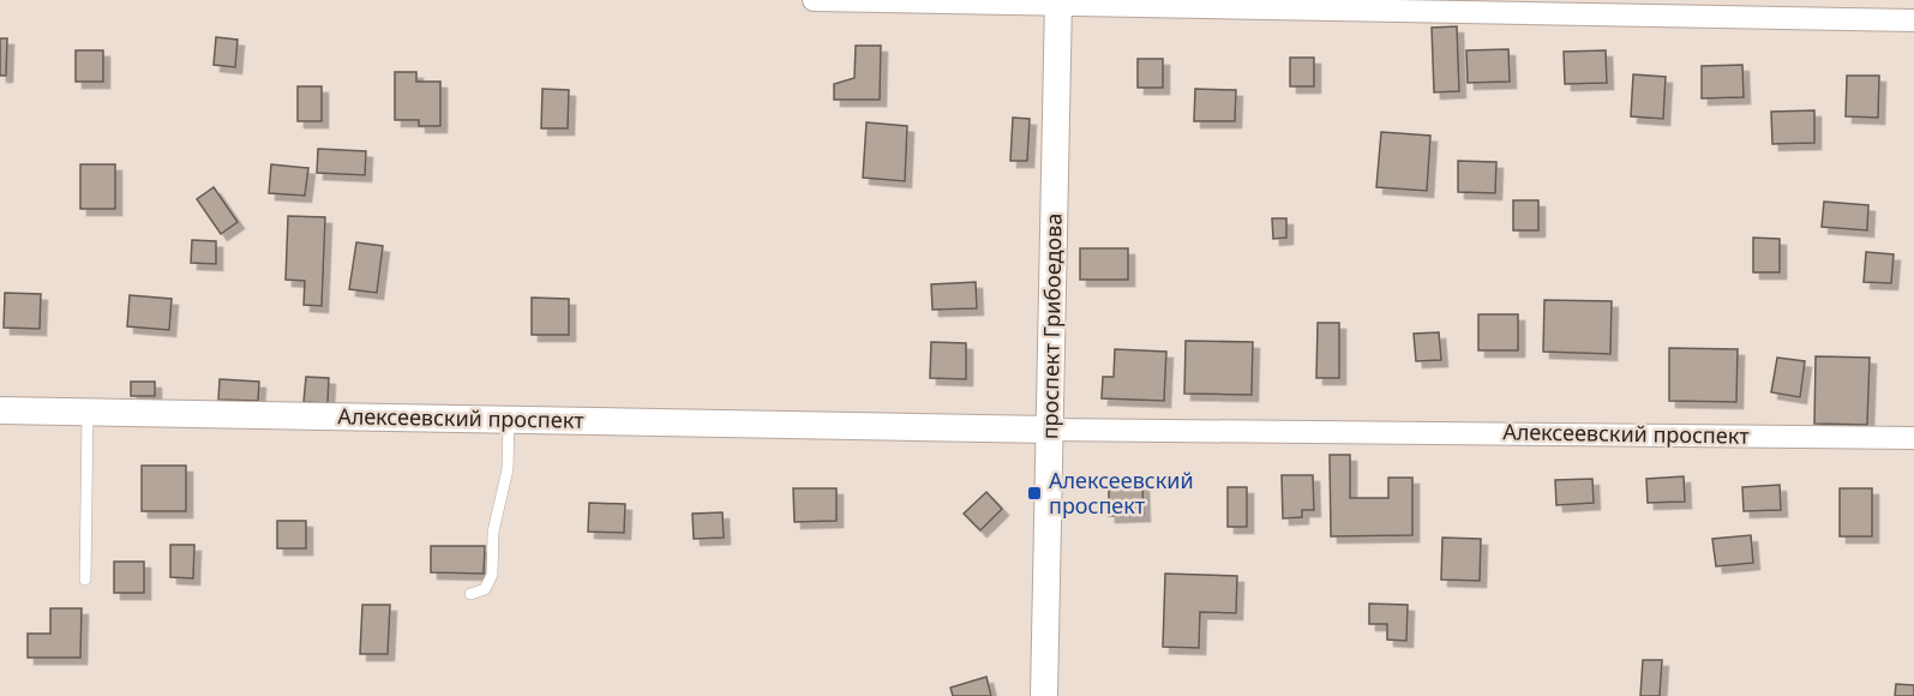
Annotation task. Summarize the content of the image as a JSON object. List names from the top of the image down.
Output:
{
  "streets": {
    "street": ["проспект Грибоедова", "Алексеевский проспект"]
  },
  "crossings": [
    ["проспект Грибоедова", "Алексеевский проспект"]
  ],
  "places": {
    "transit": ["Алексеевский проспект"]
  }
}
